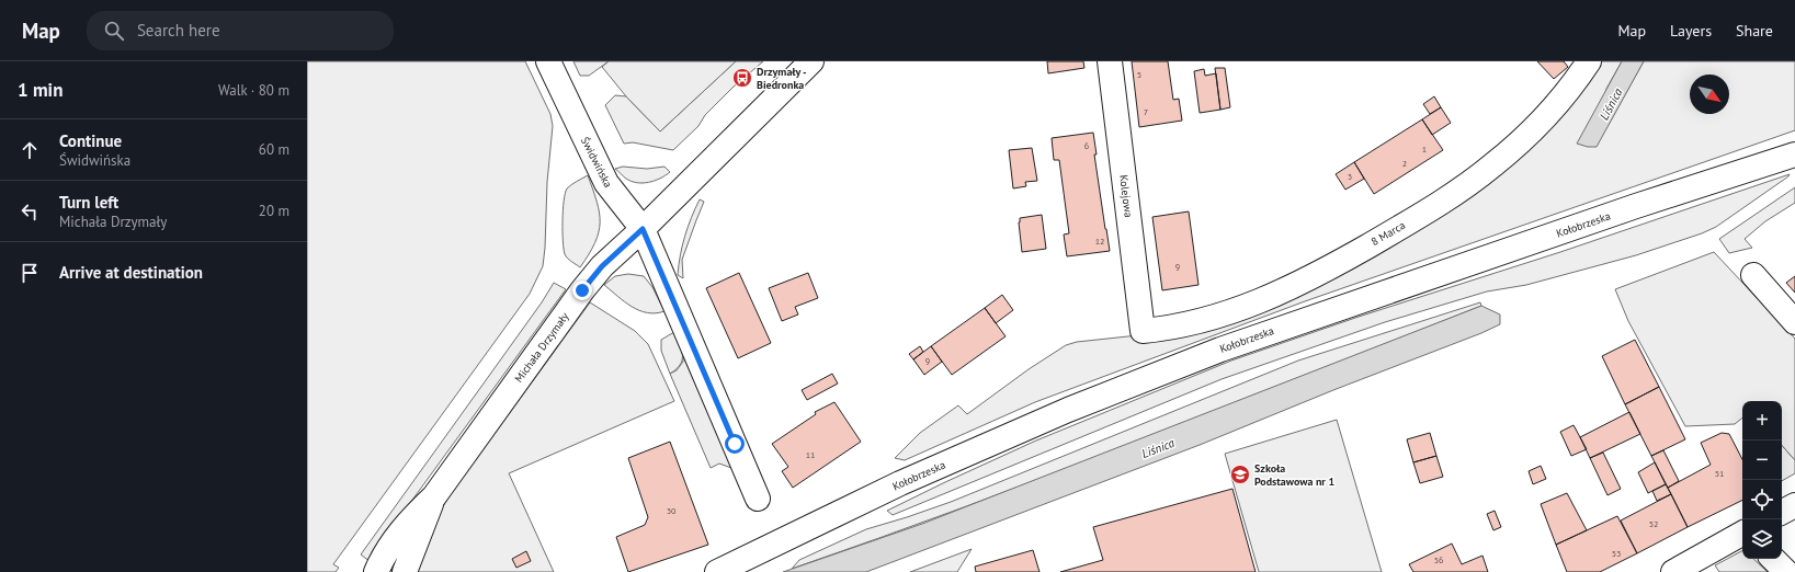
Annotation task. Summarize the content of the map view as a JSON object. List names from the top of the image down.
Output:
{
  "streets": {
    "street": [
      "Świdwińska",
      "Kolejowa",
      "Kołobrzeska",
      "8 Marca",
      "Michała Drzymały"
    ]
  },
  "crossings": [
    ["Świdwińska", "Michała Drzymały"],
    ["Kolejowa", "8 Marca"]
  ],
  "water": ["Liśnica"],
  "places": {
    "bus stop": ["Drzymały - Biedronka"],
    "school or university": ["Szkoła Podstawowa nr 1"]
  },
  "house_numbers": [
    "5",
    "7",
    "6",
    "1",
    "2",
    "3",
    "12",
    "9",
    "9",
    "11",
    "51",
    "30",
    "52",
    "53",
    "56"
  ],
  "north": "bottom right",
  "page": {
    "header": "Map",
    "search": "Search here",
    "nav": ["Map", "Layers", "Share"],
    "heading": ["1 min", "Walk · 80 m"],
    "list": [
      ["Continue", "Świdwińska", "60 m"],
      ["Turn left", "Michała Drzymały", "20 m"],
      "Arrive at destination"
    ],
    "map_buttons": ["+", "−"]
  }
}
